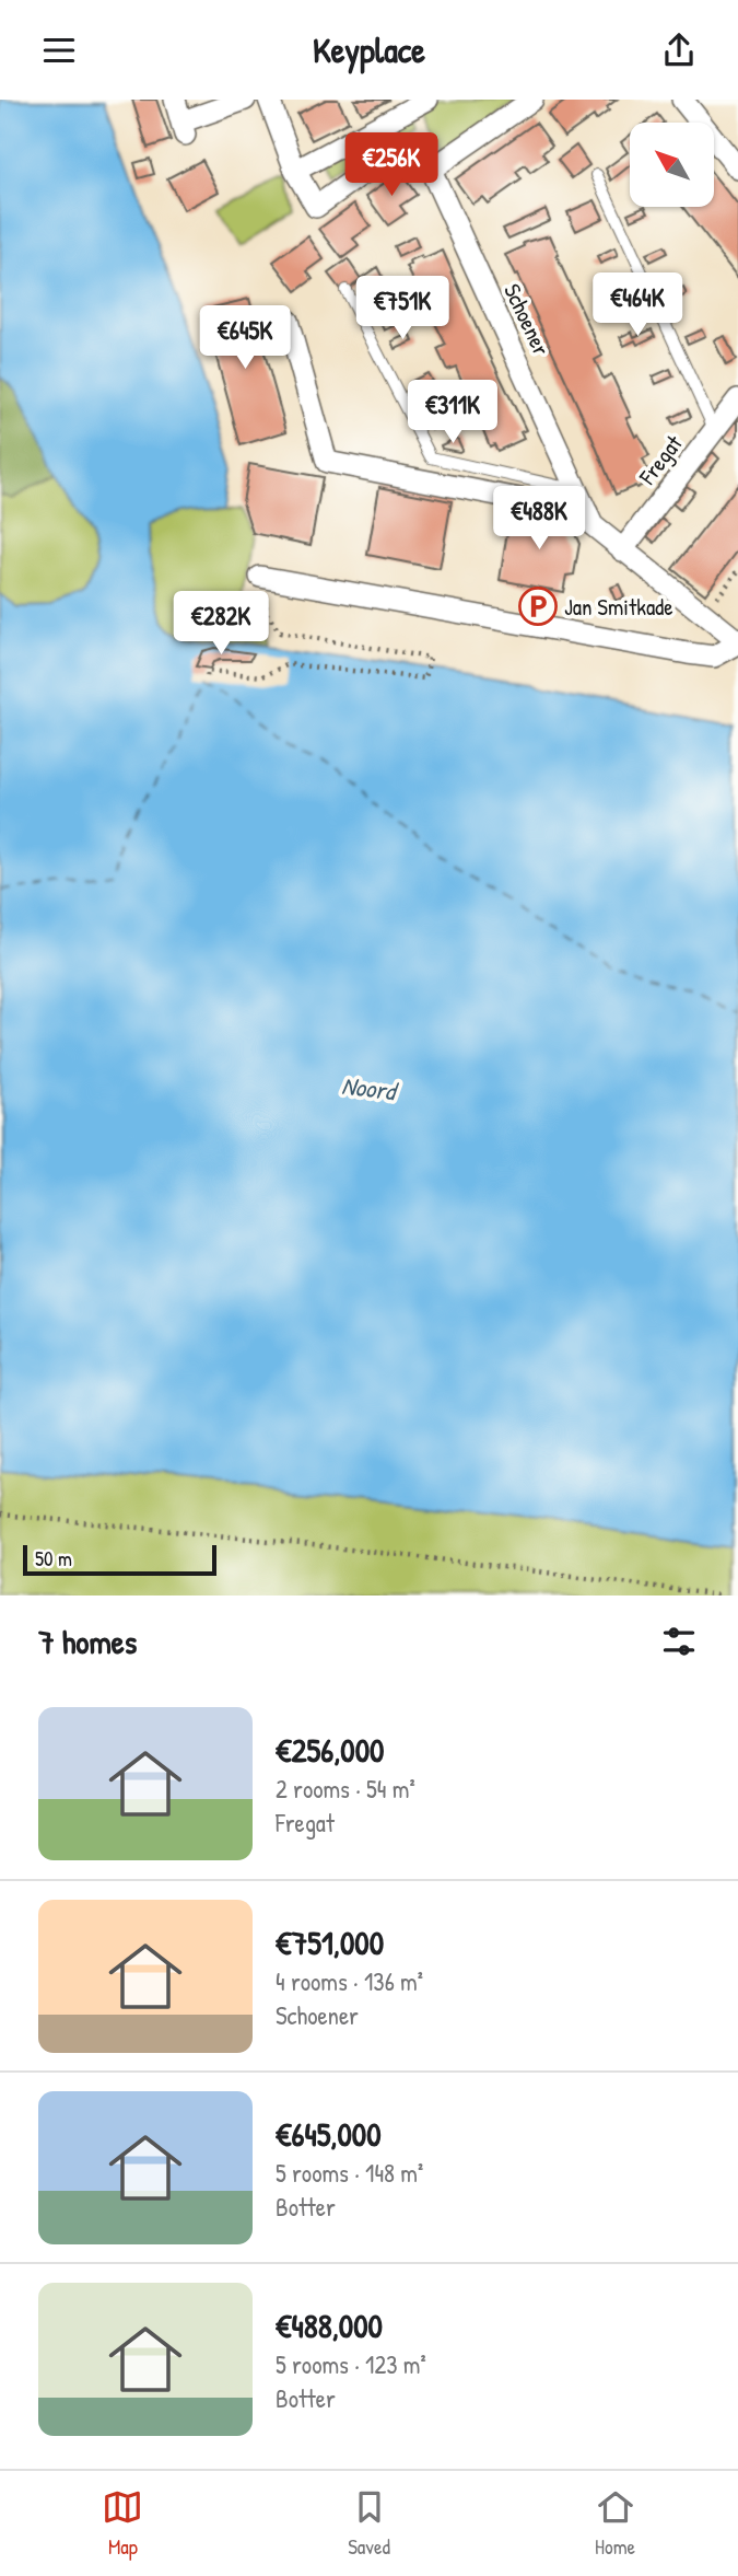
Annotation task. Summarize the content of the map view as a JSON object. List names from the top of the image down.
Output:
{
  "streets": {
    "street": ["Schoener", "Fregat"]
  },
  "crossings": [
    ["Schoener", "Fregat"]
  ],
  "water": ["Noord"],
  "places": {
    "parking": ["Jan Smitkade"]
  },
  "scale_bar": "50 m",
  "north": "top left",
  "page": {
    "header": "Keyplace",
    "price": [
      "€256K",
      "€464K",
      "€751K",
      "€645K",
      "€311K",
      "€488K",
      "€282K"
    ],
    "scale": "50 m",
    "heading": "7 homes",
    "list": [
      {
        "name": "€256,000",
        "note": "2 rooms · 54 m² · Fregat"
      },
      {
        "name": "€751,000",
        "note": "4 rooms · 136 m² · Schoener"
      },
      {
        "name": "€645,000",
        "note": "5 rooms · 148 m² · Botter"
      },
      {
        "name": "€488,000",
        "note": "5 rooms · 123 m² · Botter"
      }
    ],
    "tabs": ["Map", "Saved", "Home"]
  }
}
